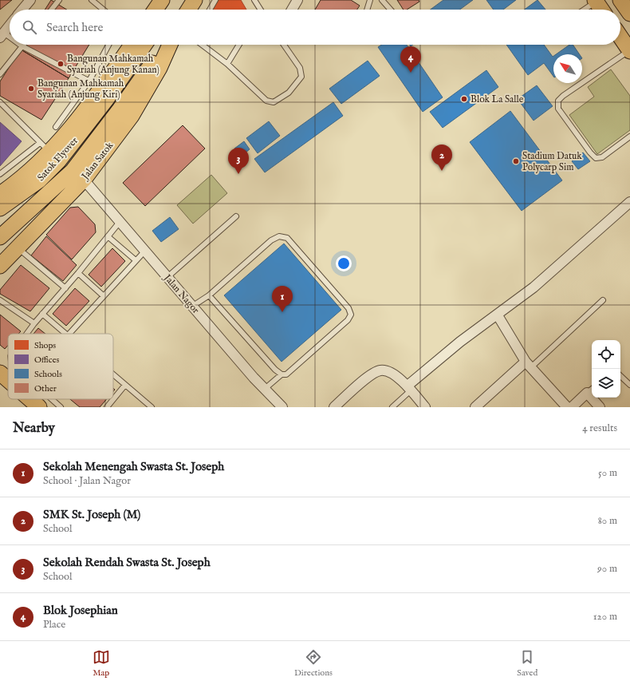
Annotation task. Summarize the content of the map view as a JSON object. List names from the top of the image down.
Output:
{
  "streets": {
    "main road": ["Satok Flyover", "Jalan Satok"],
    "street": ["Jalan Nagor"]
  },
  "crossings": [
    ["Jalan Satok", "Jalan Nagor"]
  ],
  "places": [
    "Bangunan Mahkamah Syariah (Anjung Kanan)",
    "Bangunan Mahkamah Syariah (Anjung Kiri)",
    "Blok La Salle",
    "Stadium Datuk Polycarp Sim"
  ],
  "legend": [
    "Shops",
    "Offices",
    "Schools",
    "Other"
  ],
  "north": "top left",
  "page": {
    "search": "Search here",
    "pins": [
      "4",
      "2",
      "3",
      "1"
    ],
    "heading": ["Nearby", "4 results"],
    "list": [
      {
        "mark": "1",
        "name": "Sekolah Menengah Swasta St. Joseph",
        "note": "School · Jalan Nagor",
        "value": "50 m"
      },
      {
        "mark": "2",
        "name": "SMK St. Joseph (M)",
        "note": "School",
        "value": "80 m"
      },
      {
        "mark": "3",
        "name": "Sekolah Rendah Swasta St. Joseph",
        "note": "School",
        "value": "90 m"
      },
      {
        "mark": "4",
        "name": "Blok Josephian",
        "note": "Place",
        "value": "120 m"
      }
    ],
    "nav": ["Map", "Directions", "Saved"]
  }
}
